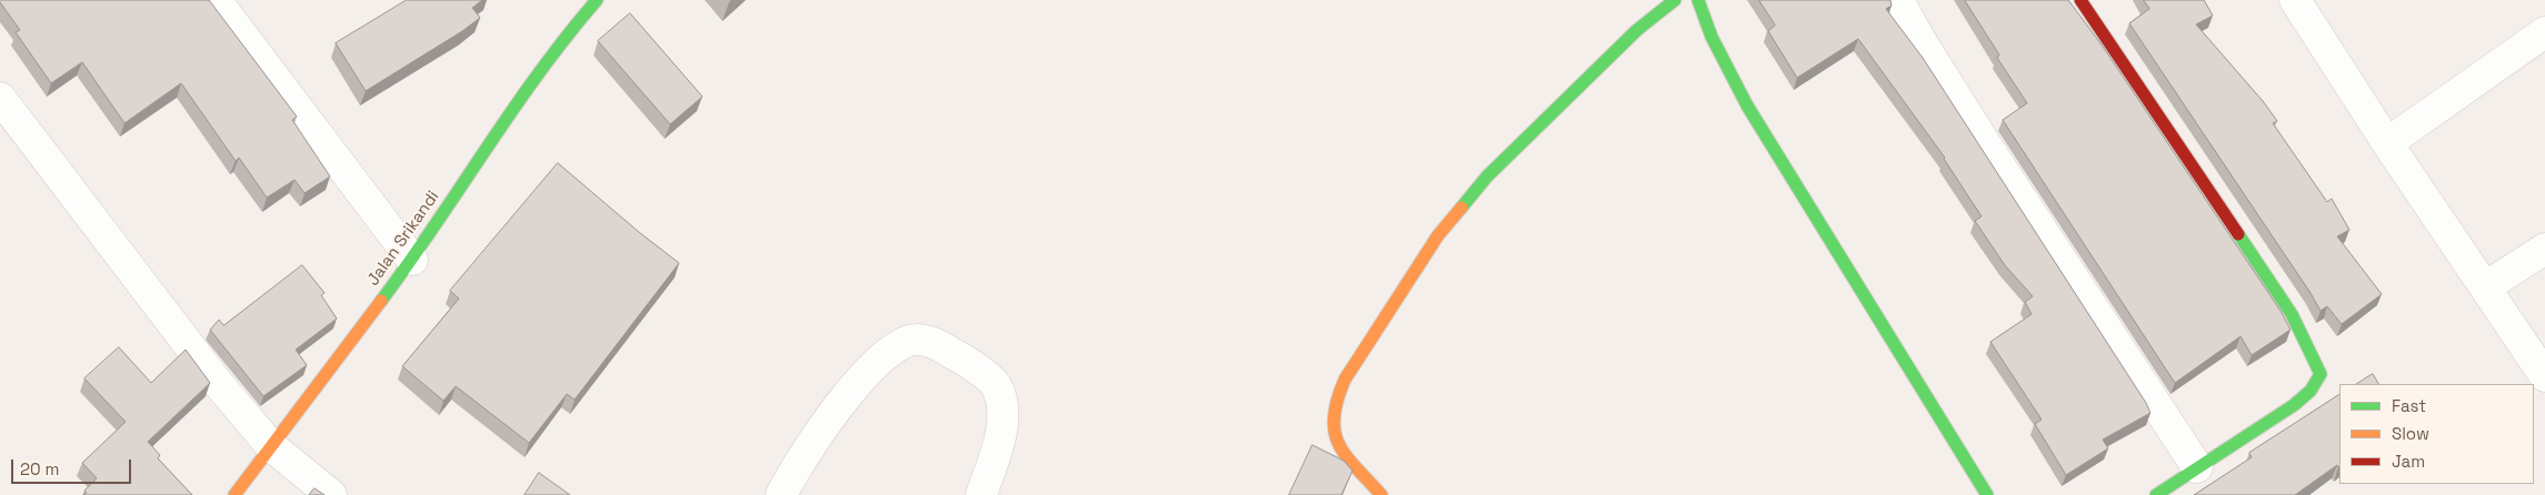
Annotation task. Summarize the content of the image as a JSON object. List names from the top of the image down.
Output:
{
  "streets": {
    "street": ["Jalan Srikandi"]
  },
  "legend": ["Fast", "Slow", "Jam"],
  "scale_bar": "20 m"
}
